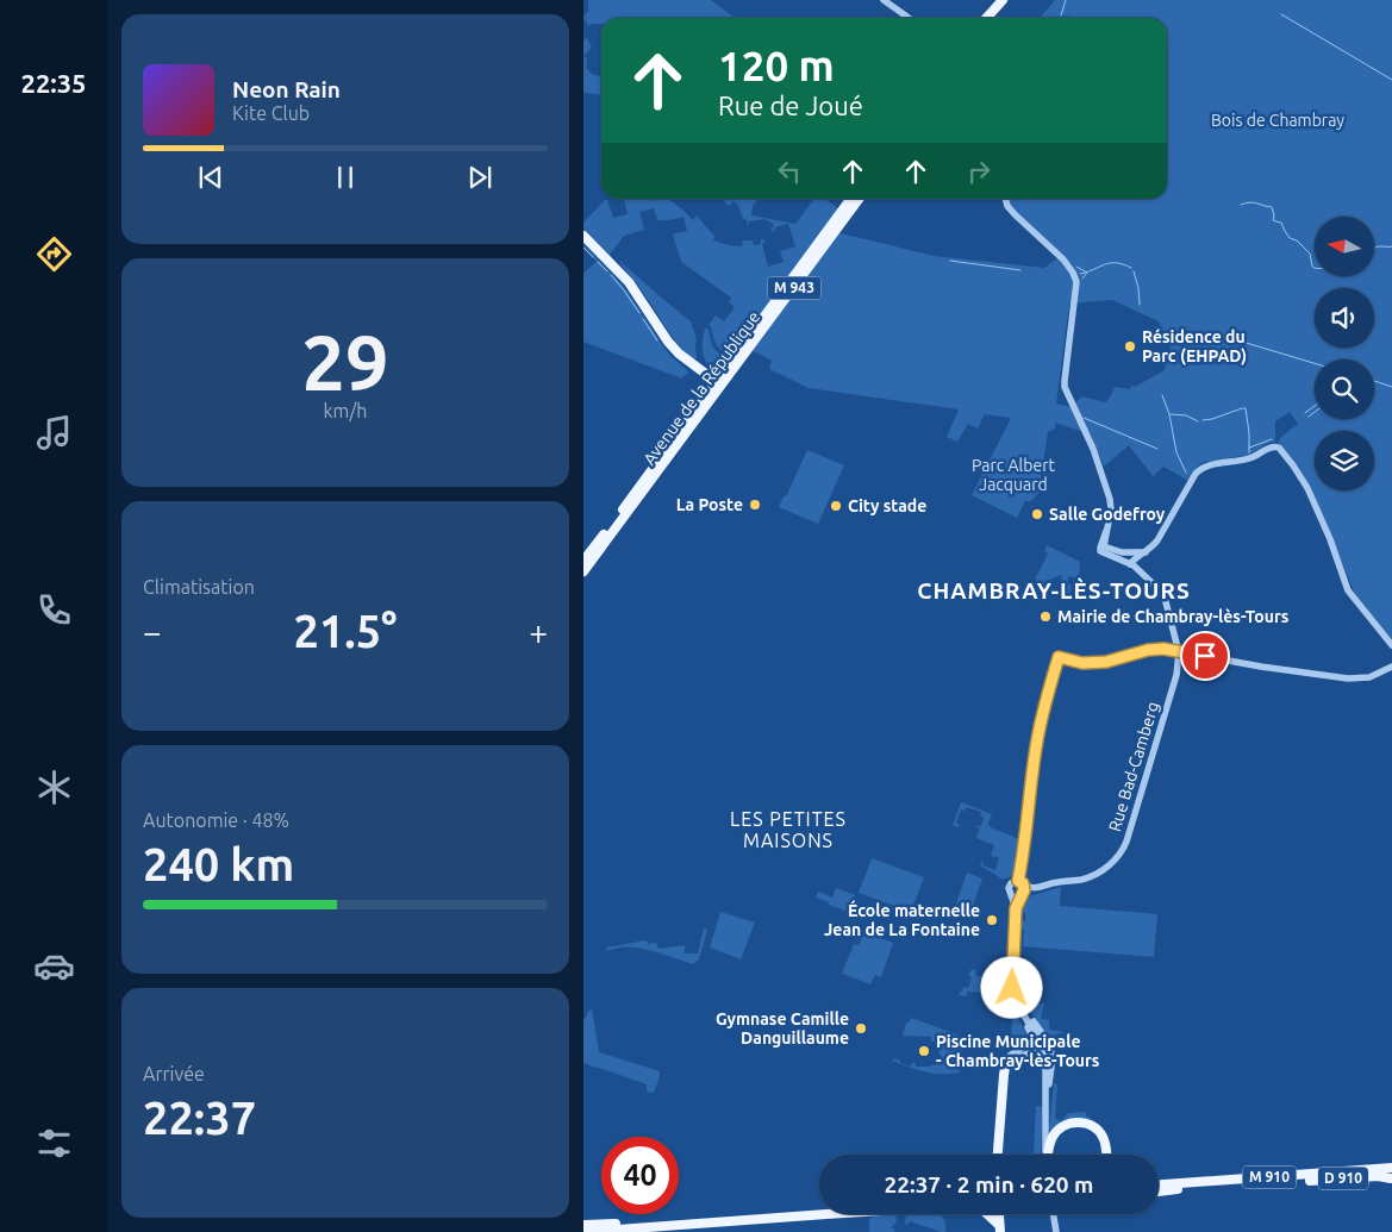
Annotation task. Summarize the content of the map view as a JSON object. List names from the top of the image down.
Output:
{
  "streets": {
    "main road": [
      "M 943",
      "Avenue de la République",
      "M 910",
      "D 910"
    ],
    "street": ["Rue Bad-Camberg"]
  },
  "crossings": [
    ["M 910", "D 910"]
  ],
  "districts": ["CHAMBRAY-LÈS-TOURS", "LES PETITES MAISONS"],
  "parks": ["Bois de Chambray", "Parc Albert Jacquard"],
  "places": [
    "Résidence du Parc (EHPAD)",
    "La Poste",
    "City stade",
    "Salle Godefroy",
    "Mairie de Chambray-lès-Tours",
    "École maternelle Jean de La Fontaine",
    "Gymnase Camille Danguillaume",
    "Piscine Municipale - Chambray-lès-Tours"
  ],
  "north": "left",
  "page": {
    "tabs": "22:35",
    "turn": ["120 m", "Rue de Joué"],
    "song": ["Neon Rain", "Kite Club"],
    "tile": [
      ["29", "km/h"],
      "Climatisation",
      ["Autonomie · 48%", "240 km"],
      ["Arrivée", "22:37"]
    ],
    "heat": ["−", "21.5°", "+"],
    "limit": "40",
    "trip": "22:37 · 2 min · 620 m"
  }
}
